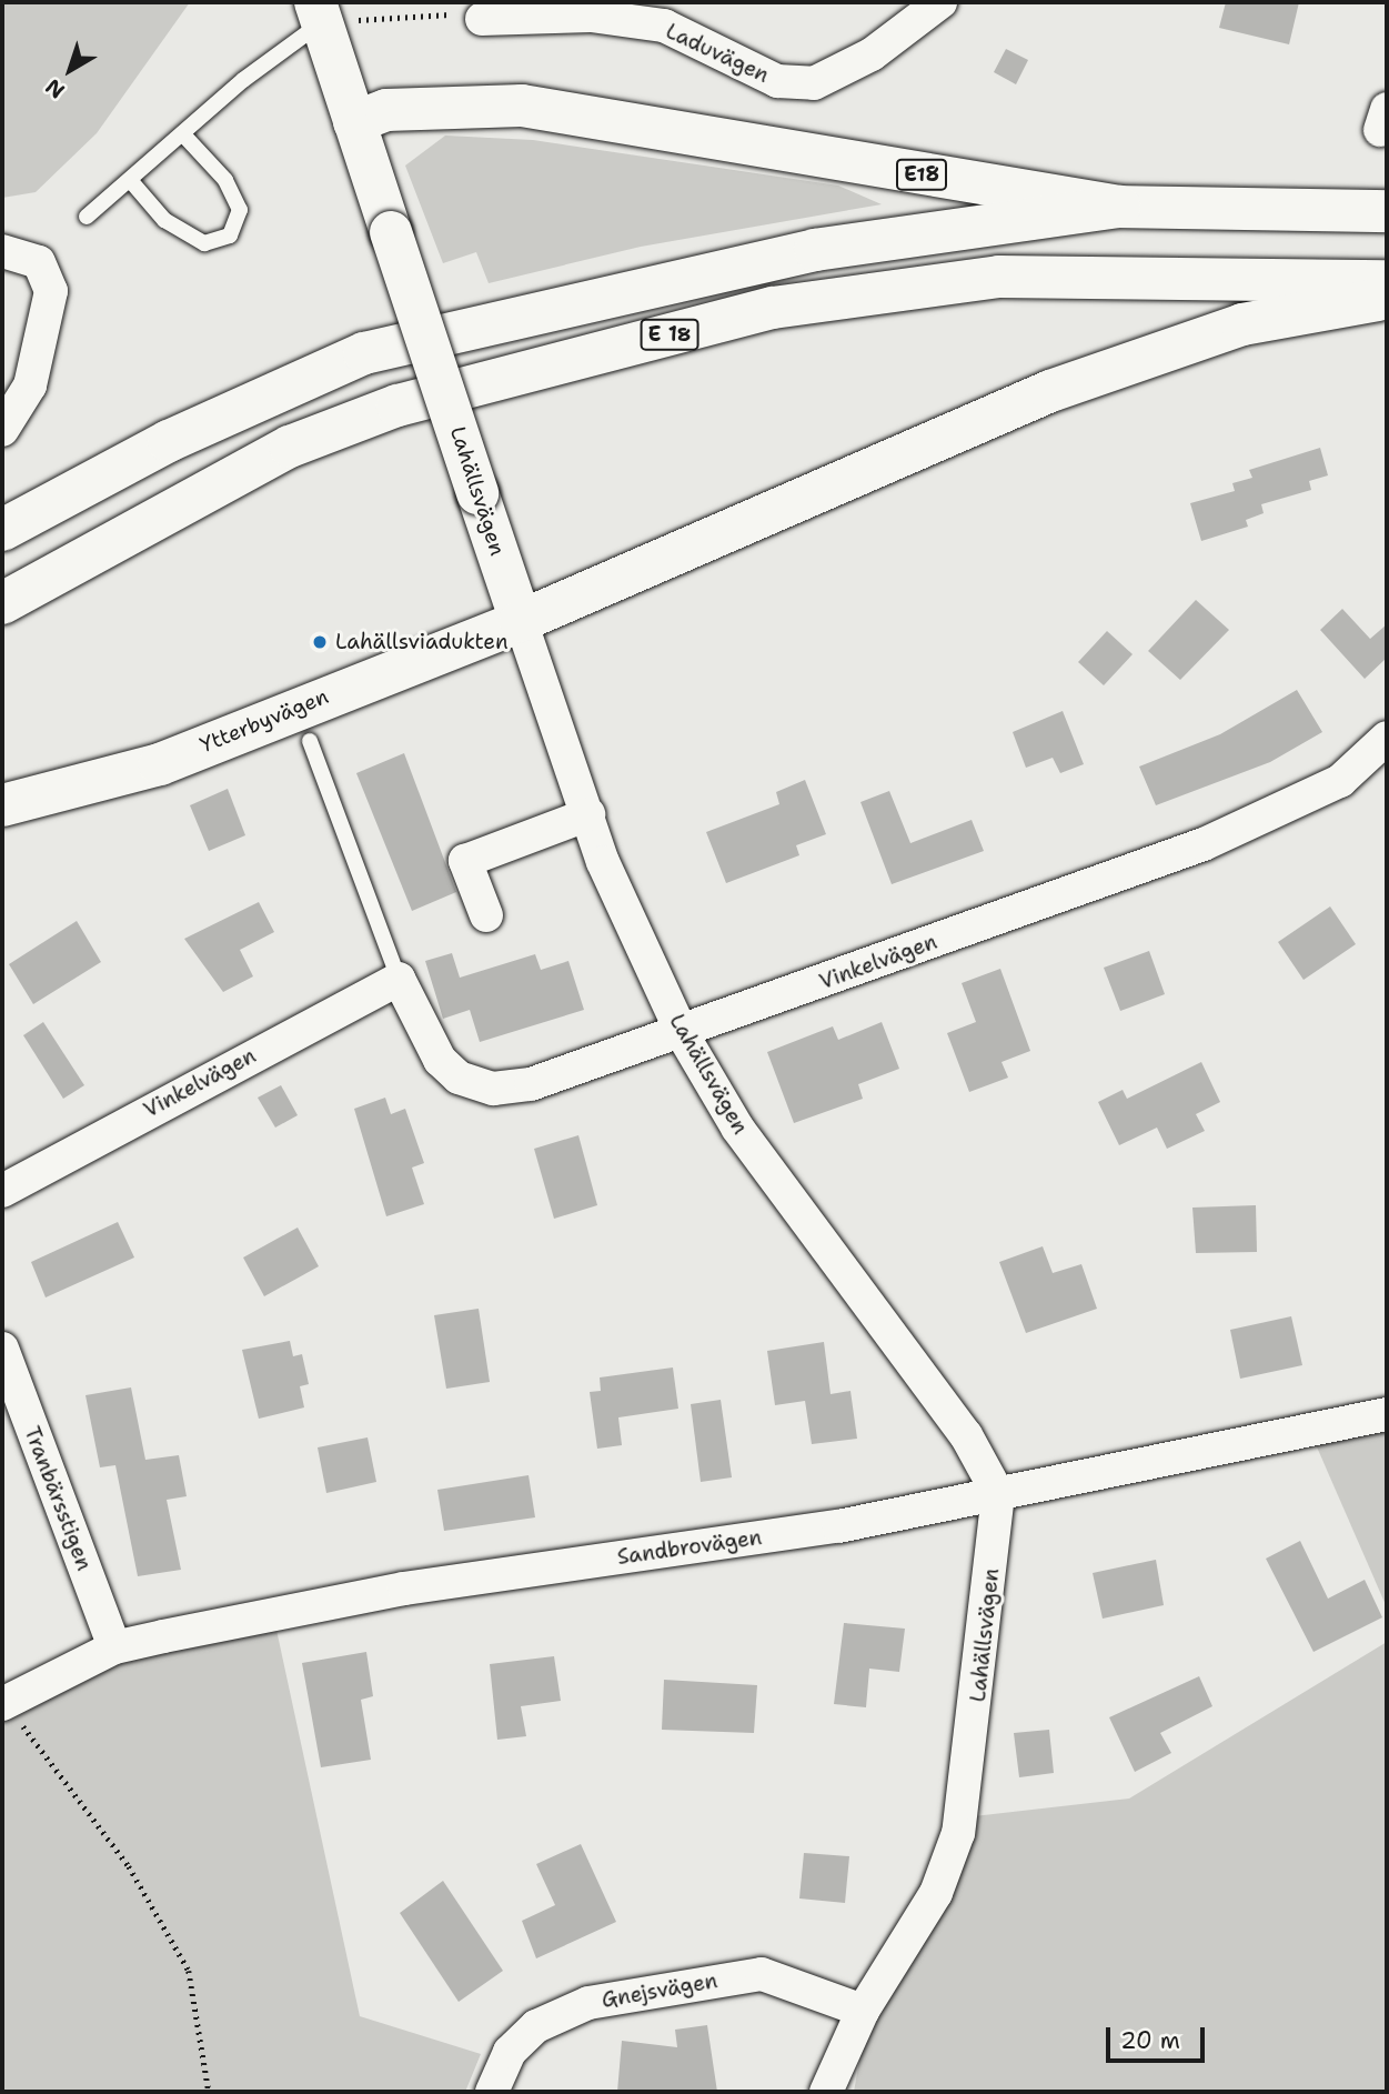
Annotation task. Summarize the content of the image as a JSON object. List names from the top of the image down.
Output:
{
  "streets": {
    "main road": [
      "E18",
      "E 18",
      "Lahällsvägen",
      "Ytterbyvägen"
    ],
    "street": [
      "Laduvägen",
      "Vinkelvägen",
      "Tranbärsstigen",
      "Sandbrovägen",
      "Gnejsvägen"
    ]
  },
  "crossings": [
    ["E18", "E 18"],
    ["E18", "Lahällsvägen"],
    ["Lahällsvägen", "Ytterbyvägen"],
    ["Lahällsvägen", "Vinkelvägen"],
    ["Lahällsvägen", "Sandbrovägen"],
    ["Lahällsvägen", "Gnejsvägen"],
    ["Tranbärsstigen", "Sandbrovägen"]
  ],
  "places": ["Lahällsviadukten"],
  "scale_bar": "20 m",
  "north": "bottom left"
}
